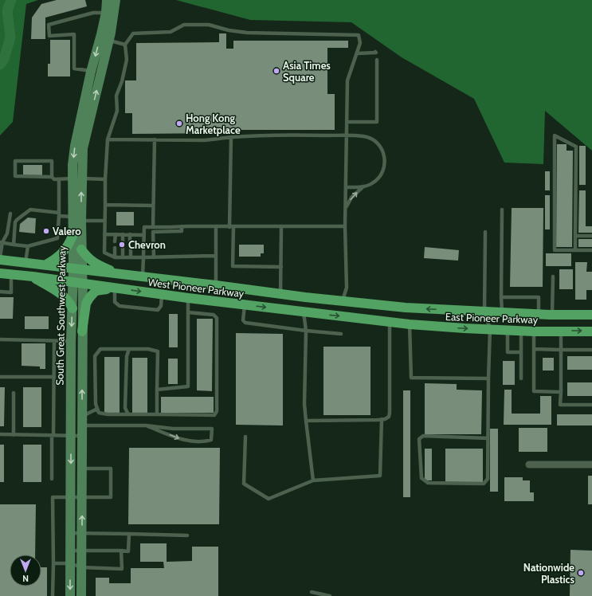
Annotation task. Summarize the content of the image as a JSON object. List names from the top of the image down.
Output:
{
  "streets": {
    "main road": ["West Pioneer Parkway", "South Great Southwest Parkway", "East Pioneer Parkway"]
  },
  "crossings": [
    ["West Pioneer Parkway", "South Great Southwest Parkway"],
    ["West Pioneer Parkway", "East Pioneer Parkway"]
  ],
  "places": [
    "Asia Times Square",
    "Hong Kong Marketplace",
    "Valero",
    "Chevron",
    "Nationwide Plastics"
  ],
  "north": "bottom"
}
